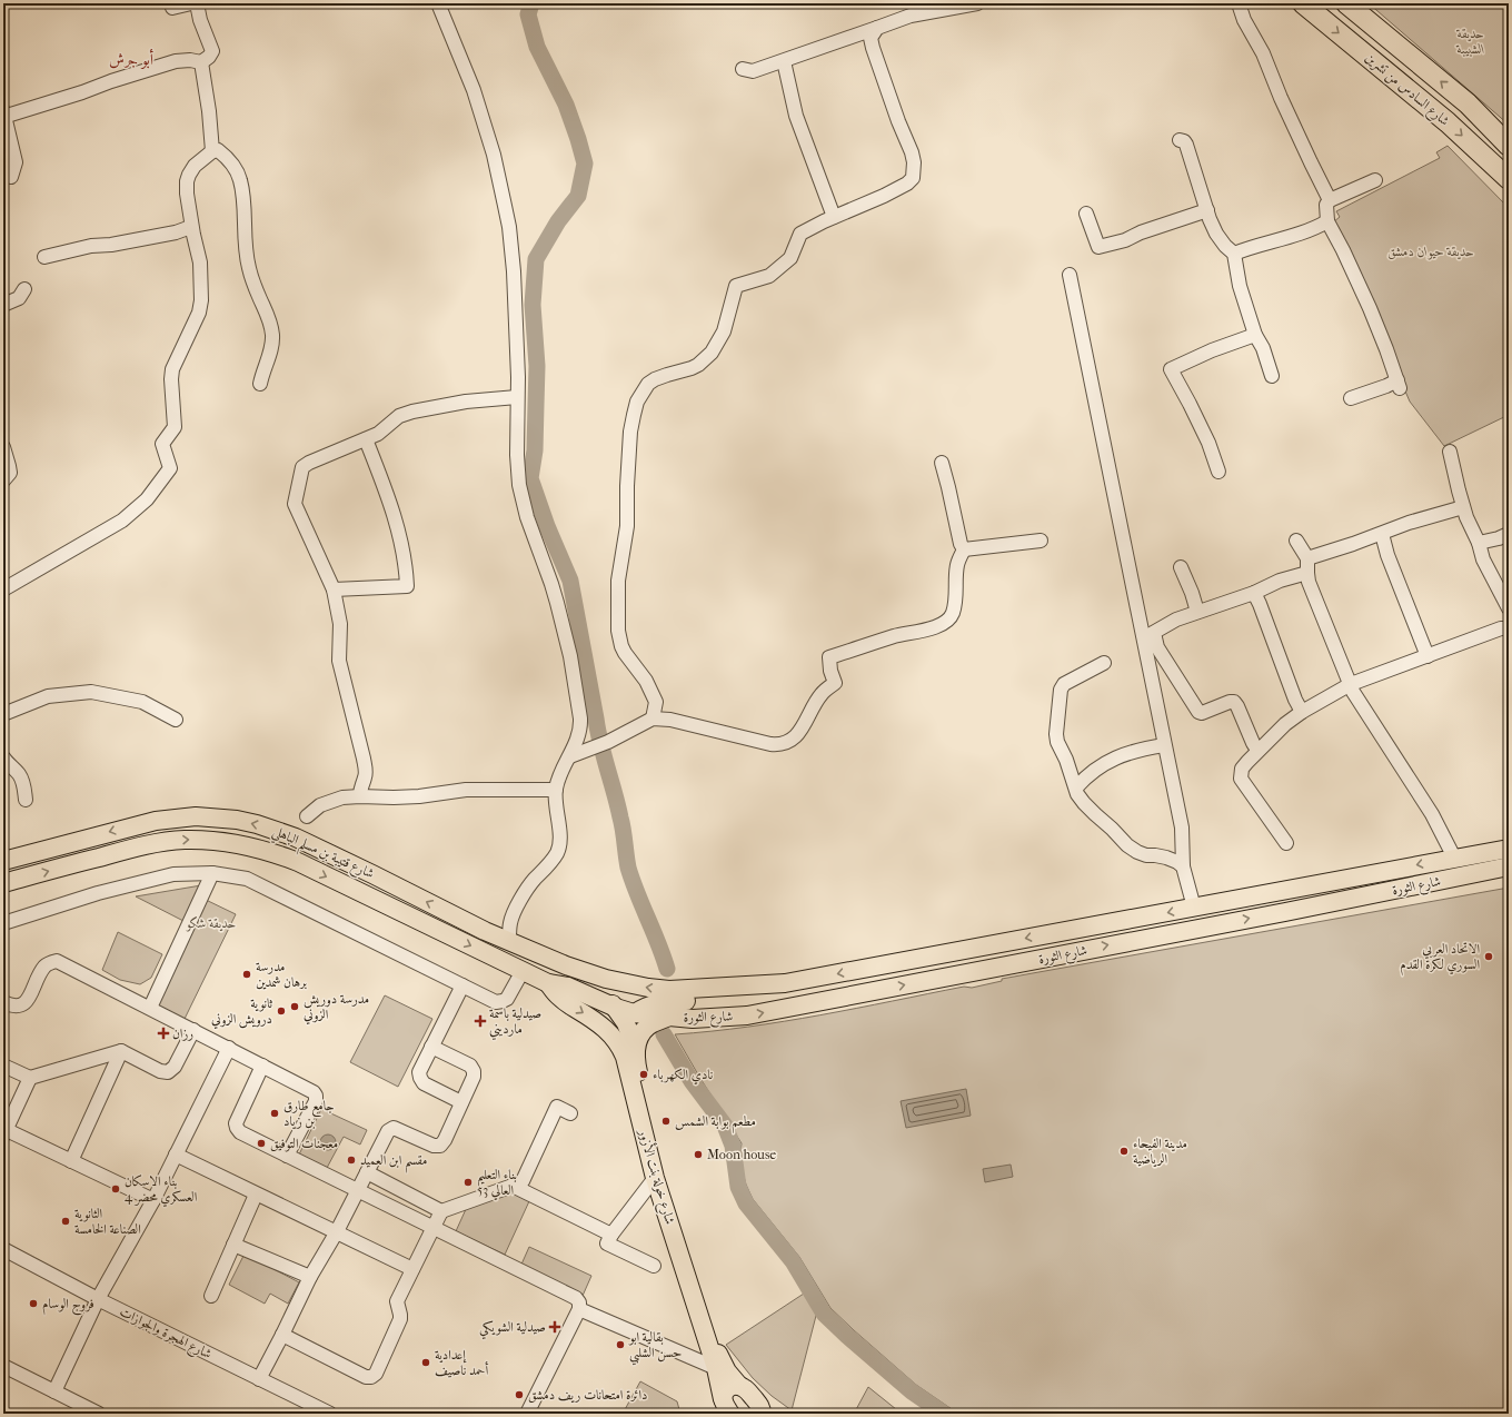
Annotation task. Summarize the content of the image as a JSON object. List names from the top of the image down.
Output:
{
  "streets": {
    "highway": ["شارع السادس من تشرين"],
    "main road": ["شارع قتيبة بن مسلم الباهلي", "شارع الثورة", "شارع خولة بنت الأزور"],
    "street": ["شارع الهجرة والجوازات"]
  },
  "crossings": [
    ["شارع قتيبة بن مسلم الباهلي", "شارع الثورة"],
    ["شارع قتيبة بن مسلم الباهلي", "شارع خولة بنت الأزور"]
  ],
  "districts": ["أبو جرش"],
  "parks": ["حديقة الشبيبة", "حديقة حيوان دمشق", "حديقة شكو"],
  "places": {
    "other": [
      "الاتحاد العربي السوري لكرة القدم",
      "مدرسة برهان شمدين",
      "مدرسة دوريش الزوني",
      "ثانوية درويش الزوني",
      "نادي الكهرباء",
      "جامع طارق بن زياد",
      "مطعم بوابة الشمس",
      "معجنات التوفيق",
      "مدينة الفيحاء الرياضية",
      "Moon house",
      "مقسم ابن العميد",
      "بناء التعليم العالي 53",
      "بناء الاسكان العسكري محضر 4",
      "الثانوية الصناعة الخامسة",
      "فروج الوسام",
      "بقالية ابو حسن الشلبي",
      "إعدادية أحمد ناصيف",
      "دائرة امتحانات ريف دمشق"
    ],
    "health": ["صيدلية باسمة مارديني", "رزان", "صيدلية الشويكي"]
  }
}
